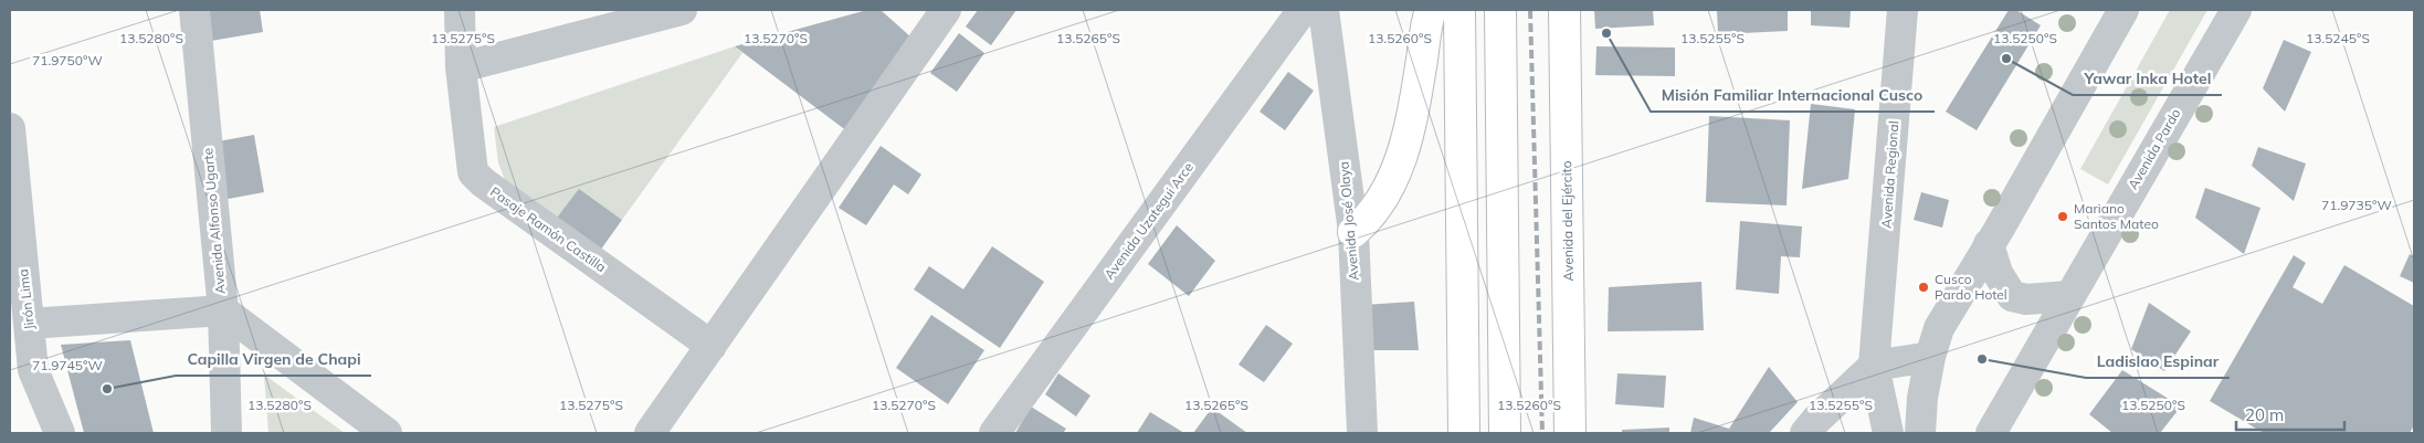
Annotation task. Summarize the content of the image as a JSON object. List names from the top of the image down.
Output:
{
  "streets": {
    "main road": ["Avenida del Ejército"],
    "street": [
      "Avenida Pardo",
      "Avenida Regional",
      "Avenida Alfonso Ugarte",
      "Avenida Uzategui Arce",
      "Avenida José Olaya",
      "Pasaje Ramón Castilla",
      "Jirón Lima"
    ]
  },
  "places": [
    "Misión Familiar Internacional Cusco",
    "Yawar Inka Hotel",
    "Mariano Santos Mateo",
    "Cusco Pardo Hotel",
    "Ladislao Espinar",
    "Capilla Virgen de Chapi"
  ],
  "scale_bar": "20 m",
  "coordinates": [
    "13.5280°S",
    "13.5275°S",
    "13.5270°S",
    "13.5265°S",
    "13.5260°S",
    "13.5255°S",
    "13.5250°S",
    "13.5245°S",
    "71.9750°W",
    "71.9735°W",
    "71.9745°W"
  ]
}
